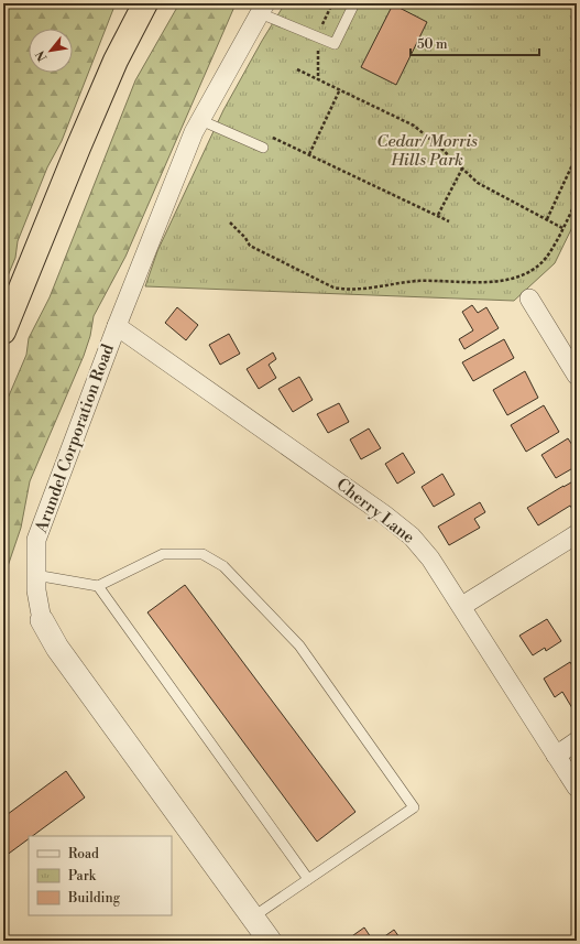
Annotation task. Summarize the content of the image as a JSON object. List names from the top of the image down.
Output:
{
  "streets": {
    "street": ["Arundel Corporation Road", "Cherry Lane"]
  },
  "crossings": [
    ["Arundel Corporation Road", "Cherry Lane"]
  ],
  "parks": ["Cedar/ Morris Hills Park"],
  "legend": ["Road", "Park", "Building"],
  "scale_bar": "50 m",
  "north": "bottom left"
}
